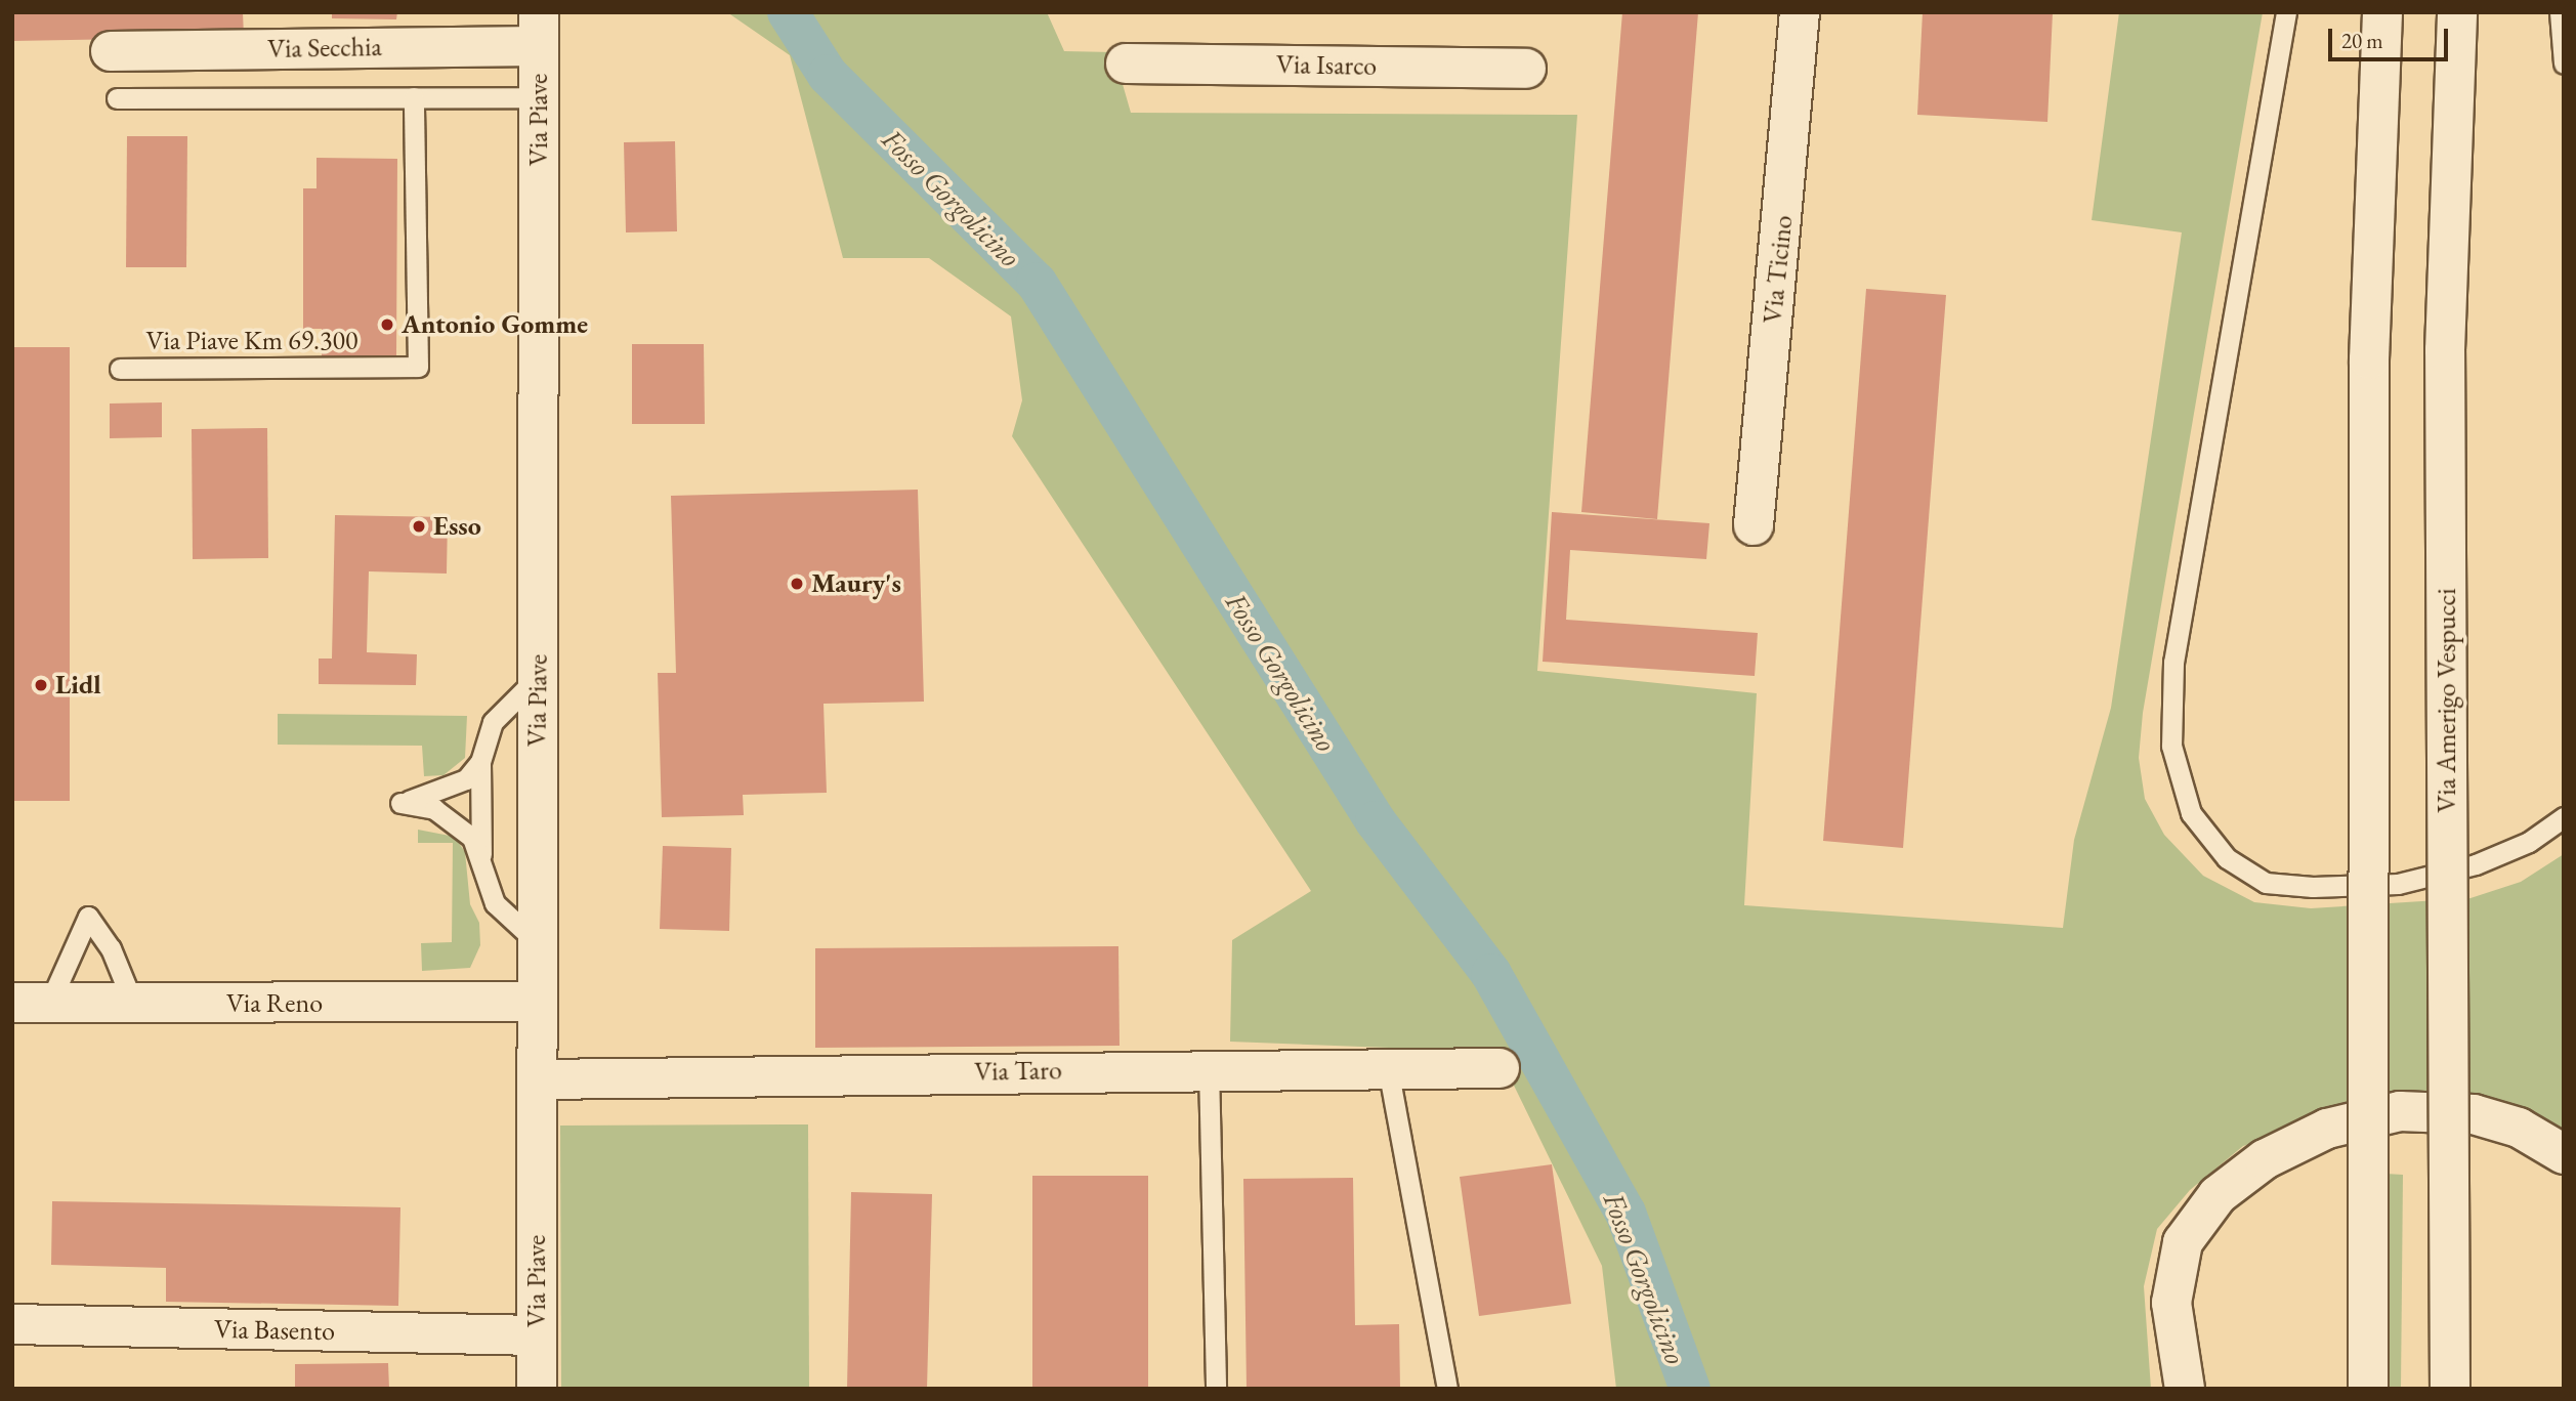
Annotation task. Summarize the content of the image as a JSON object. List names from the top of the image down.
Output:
{
  "streets": {
    "street": [
      "Via Secchia",
      "Via Isarco",
      "Via Piave",
      "Via Ticino",
      "Via Amerigo Vespucci",
      "Via Reno",
      "Via Taro",
      "Via Basento"
    ],
    "lane": ["Via Piave Km 69.300"]
  },
  "crossings": [
    ["Via Secchia", "Via Piave"],
    ["Via Piave", "Via Reno"],
    ["Via Piave", "Via Taro"],
    ["Via Piave", "Via Basento"]
  ],
  "water": ["Fosso Gorgolicino"],
  "places": [
    "Antonio Gomme",
    "Esso",
    "Maury's",
    "Lidl"
  ],
  "scale_bar": "20 m"
}
